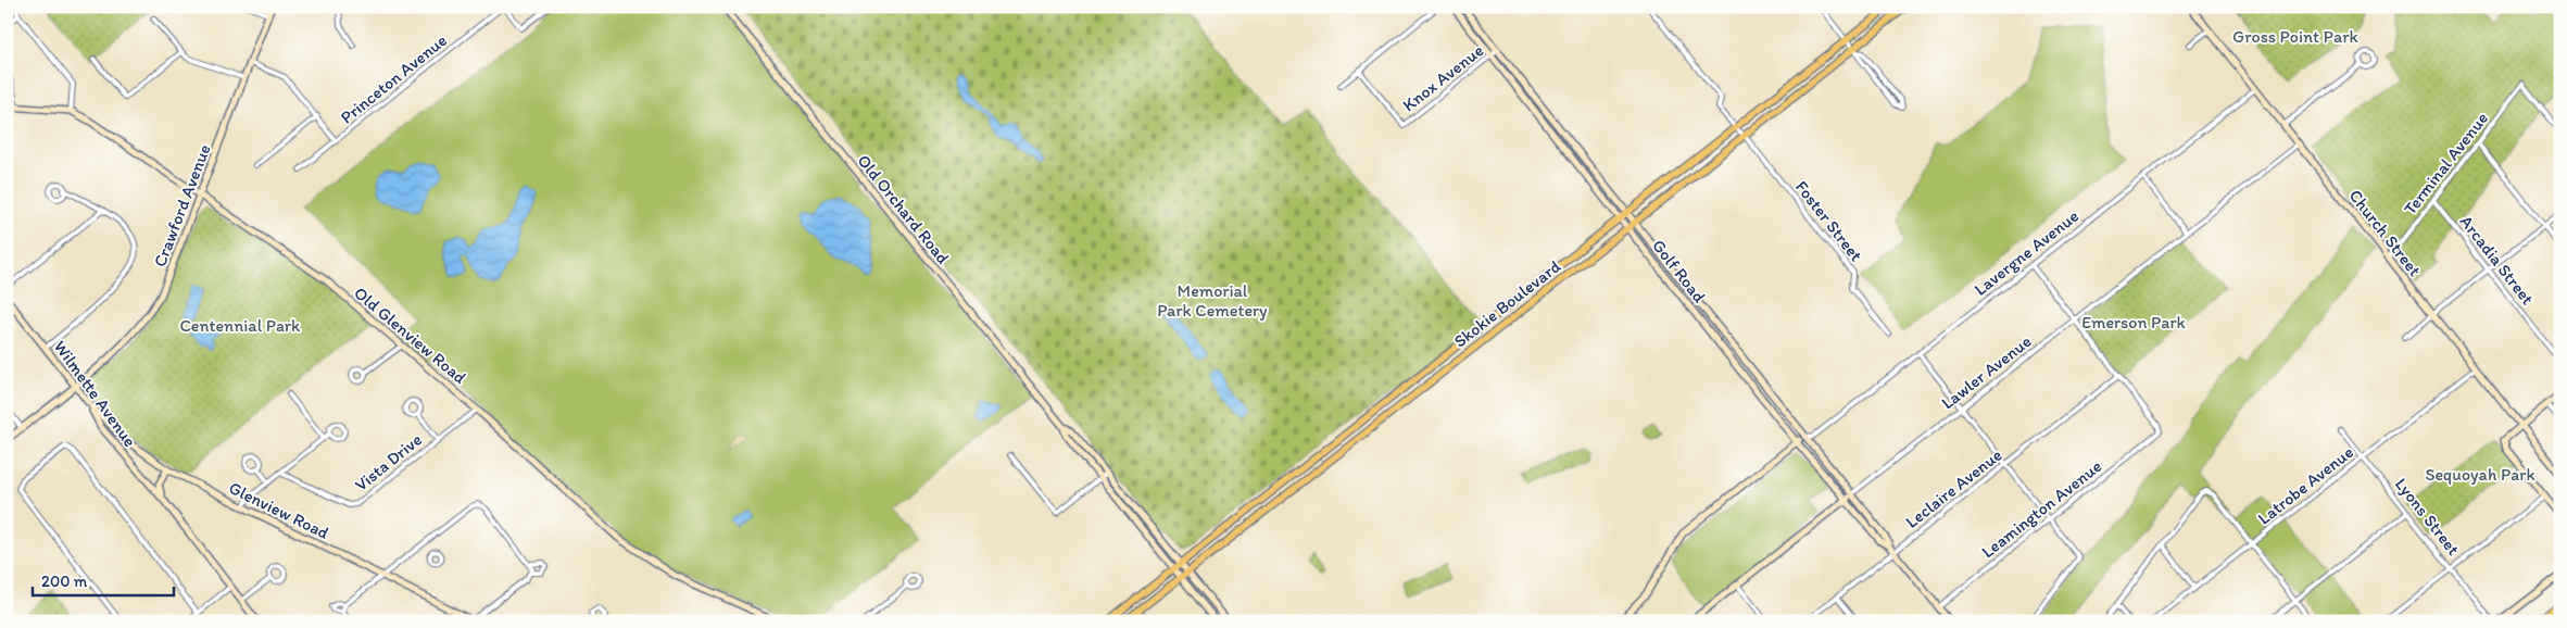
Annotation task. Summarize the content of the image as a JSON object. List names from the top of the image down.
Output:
{
  "streets": {
    "main road": [
      "Crawford Avenue",
      "Old Orchard Road",
      "Church Street",
      "Lavergne Avenue",
      "Golf Road",
      "Skokie Boulevard",
      "Old Glenview Road",
      "Lawler Avenue",
      "Wilmette Avenue",
      "Glenview Road"
    ],
    "street": [
      "Knox Avenue",
      "Princeton Avenue",
      "Terminal Avenue",
      "Foster Street",
      "Arcadia Street",
      "Vista Drive",
      "Latrobe Avenue",
      "Leclaire Avenue",
      "Leamington Avenue",
      "Lyons Street"
    ]
  },
  "crossings": [
    ["Knox Avenue", "Golf Road"],
    ["Terminal Avenue", "Church Street"],
    ["Terminal Avenue", "Arcadia Street"],
    ["Crawford Avenue", "Old Glenview Road"],
    ["Crawford Avenue", "Wilmette Avenue"],
    ["Old Orchard Road", "Skokie Boulevard"],
    ["Foster Street", "Skokie Boulevard"],
    ["Church Street", "Lavergne Avenue"],
    ["Church Street", "Lawler Avenue"],
    ["Church Street", "Latrobe Avenue"],
    ["Lavergne Avenue", "Golf Road"],
    ["Golf Road", "Skokie Boulevard"],
    ["Golf Road", "Lawler Avenue"],
    ["Golf Road", "Leclaire Avenue"],
    ["Golf Road", "Leamington Avenue"],
    ["Old Glenview Road", "Vista Drive"],
    ["Wilmette Avenue", "Glenview Road"],
    ["Latrobe Avenue", "Lyons Street"],
    ["Leclaire Avenue", "Leamington Avenue"]
  ],
  "parks": [
    "Gross Point Park",
    "Memorial Park Cemetery",
    "Emerson Park",
    "Centennial Park",
    "Sequoyah Park"
  ],
  "scale_bar": "200 m"
}
